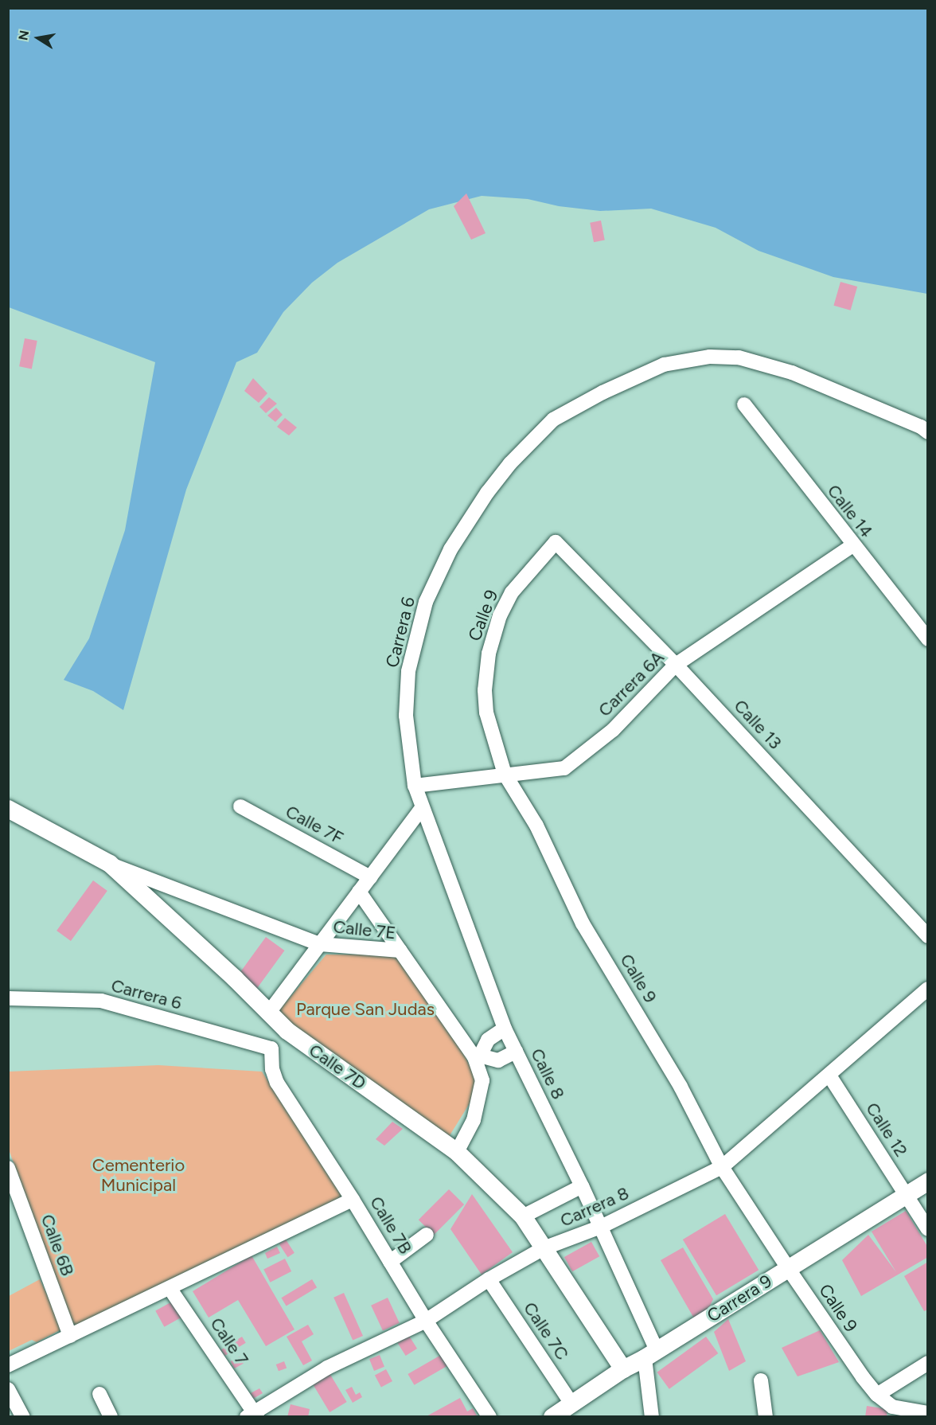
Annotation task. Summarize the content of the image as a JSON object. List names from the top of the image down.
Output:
{
  "streets": {
    "main road": ["Calle 7D", "Carrera 9"],
    "street": [
      "Calle 14",
      "Calle 9",
      "Carrera 6",
      "Carrera 6A",
      "Calle 13",
      "Calle 7F",
      "Calle 7E",
      "Calle 8",
      "Calle 12",
      "Carrera 8",
      "Calle 7B",
      "Calle 6B",
      "Calle 7C",
      "Calle 7"
    ]
  },
  "crossings": [
    ["Calle 14", "Carrera 6A"],
    ["Calle 9", "Carrera 6A"],
    ["Calle 9", "Calle 13"],
    ["Calle 9", "Carrera 8"],
    ["Calle 9", "Carrera 9"],
    ["Carrera 6", "Carrera 6A"],
    ["Carrera 6", "Calle 8"],
    ["Carrera 6", "Calle 7B"],
    ["Carrera 6A", "Calle 13"],
    ["Calle 7E", "Calle 7D"],
    ["Calle 7D", "Carrera 8"],
    ["Calle 7D", "Carrera 9"],
    ["Calle 8", "Carrera 8"],
    ["Calle 8", "Carrera 9"],
    ["Calle 12", "Carrera 8"],
    ["Calle 12", "Carrera 9"],
    ["Carrera 8", "Calle 7B"],
    ["Carrera 8", "Calle 7C"],
    ["Carrera 8", "Calle 7"],
    ["Carrera 9", "Calle 7C"]
  ],
  "parks": ["Parque San Judas", "Cementerio Municipal"],
  "north": "left"
}
